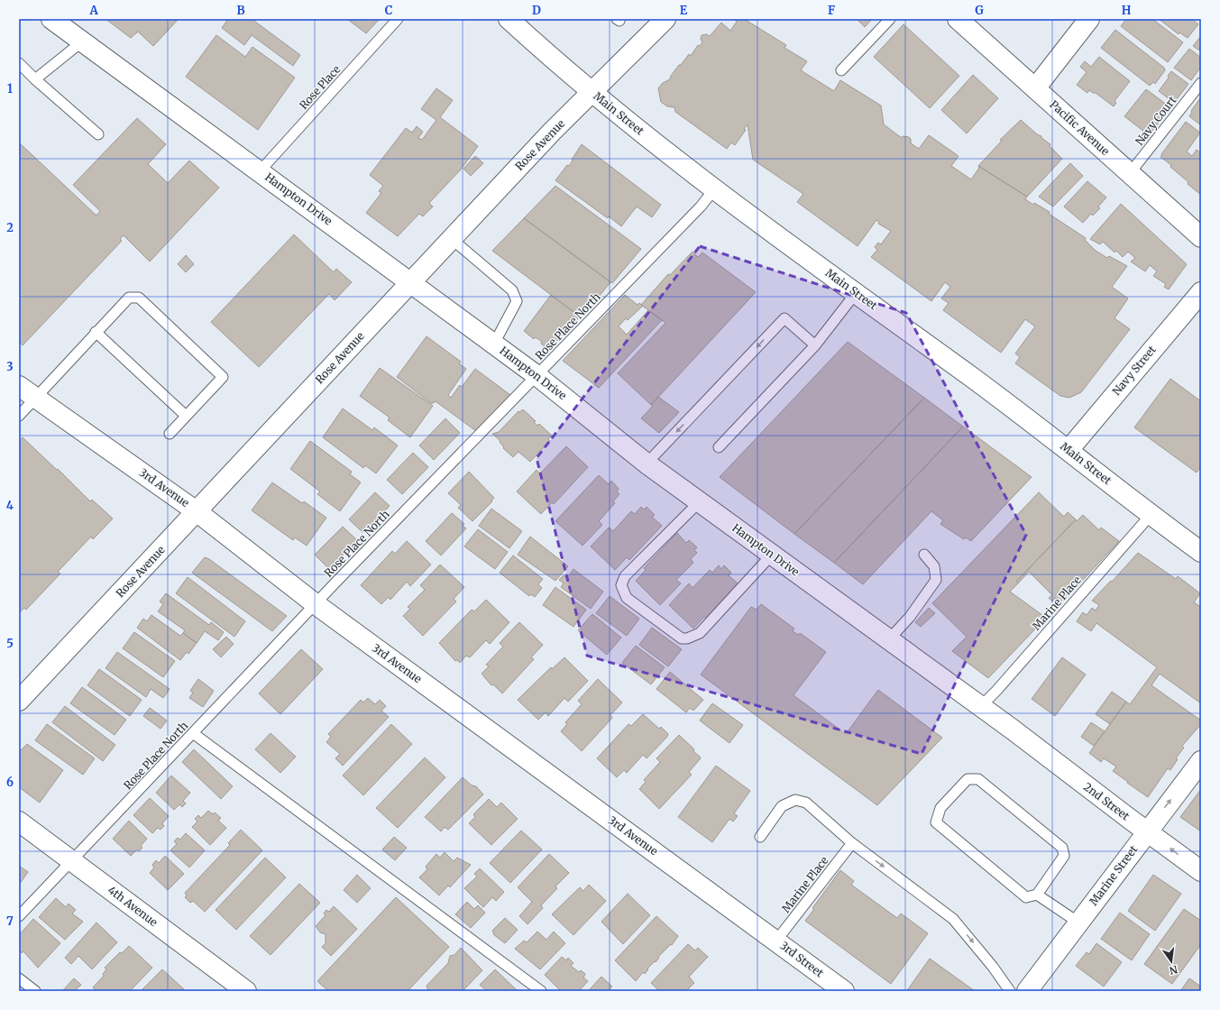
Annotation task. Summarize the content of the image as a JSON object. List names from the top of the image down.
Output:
{
  "streets": {
    "street": [
      "Main Street",
      "Pacific Avenue",
      "Rose Avenue",
      "Hampton Drive",
      "Navy Street",
      "3rd Avenue",
      "2nd Street",
      "Marine Street",
      "4th Avenue",
      "3rd Street"
    ],
    "lane": [
      "Rose Place",
      "Navy Court",
      "Rose Place North",
      "Marine Place"
    ]
  },
  "crossings": [
    ["Rose Place", "Hampton Drive"],
    ["Main Street", "Rose Avenue"],
    ["Main Street", "Rose Place North"],
    ["Main Street", "Navy Street"],
    ["Main Street", "Marine Place"],
    ["Navy Court", "Pacific Avenue"],
    ["Rose Avenue", "Hampton Drive"],
    ["Rose Avenue", "3rd Avenue"],
    ["Hampton Drive", "Rose Place North"],
    ["Hampton Drive", "Marine Place"],
    ["Hampton Drive", "2nd Street"],
    ["Rose Place North", "3rd Avenue"],
    ["Rose Place North", "4th Avenue"],
    ["3rd Avenue", "Marine Place"],
    ["3rd Avenue", "3rd Street"],
    ["Marine Place", "3rd Street"],
    ["2nd Street", "Marine Street"]
  ],
  "north": "bottom",
  "grid": {
    "columns": [
      "A",
      "B",
      "C",
      "D",
      "E",
      "F",
      "G",
      "H"
    ],
    "rows": [
      "1",
      "2",
      "3",
      "4",
      "5",
      "6",
      "7"
    ]
  }
}
